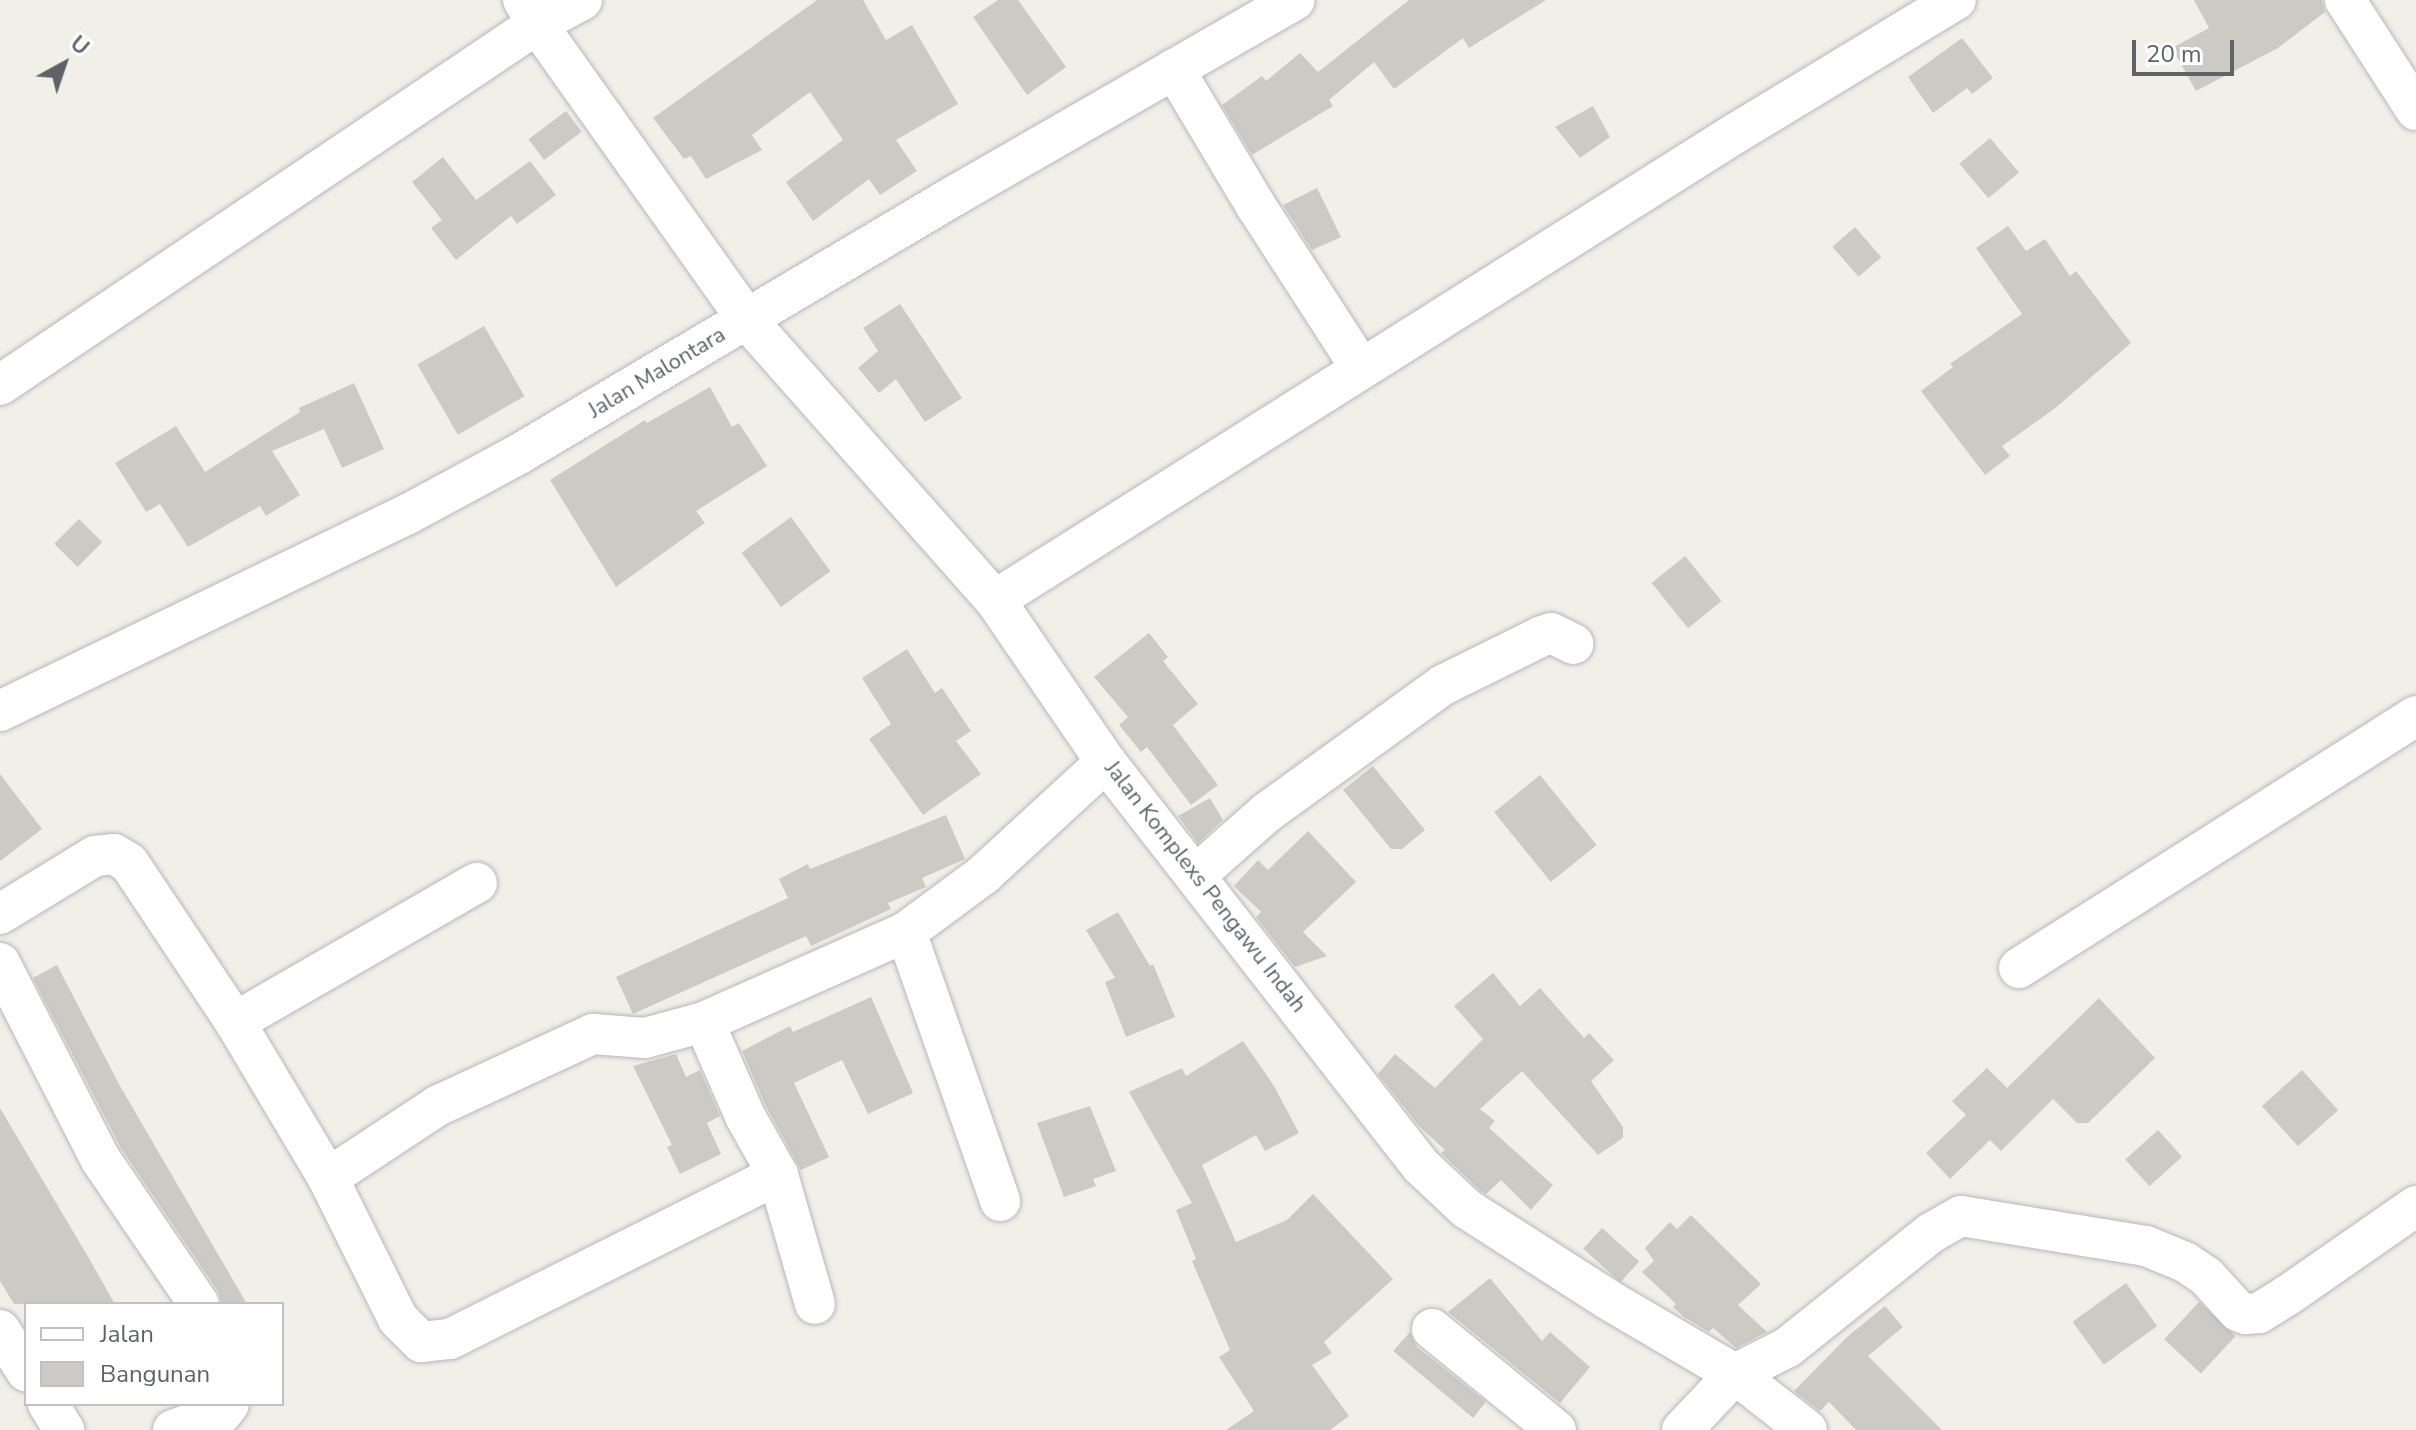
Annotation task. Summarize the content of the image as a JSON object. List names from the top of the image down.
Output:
{
  "streets": {
    "street": ["Jalan Malontara", "Jalan Komplexs Pengawu Indah"]
  },
  "crossings": [
    ["Jalan Malontara", "Jalan Komplexs Pengawu Indah"]
  ],
  "legend": ["Jalan", "Bangunan"],
  "scale_bar": "20 m",
  "north": "top right"
}
